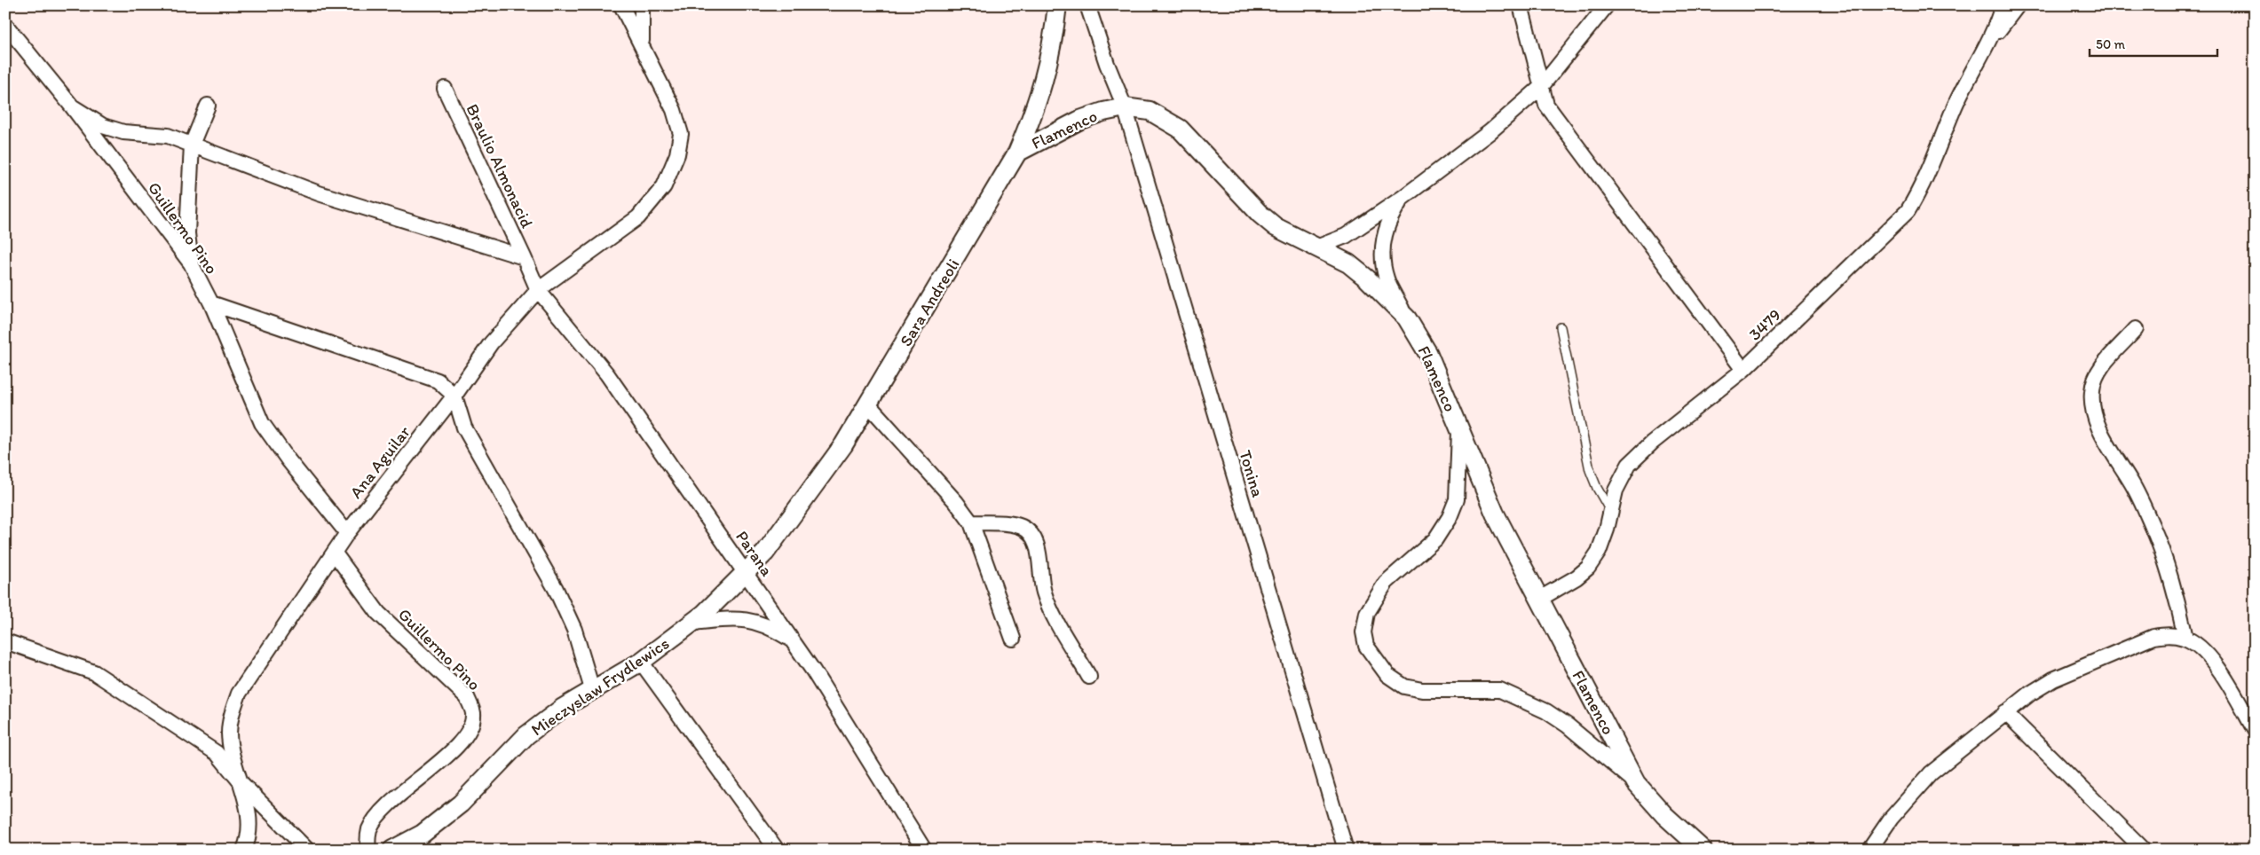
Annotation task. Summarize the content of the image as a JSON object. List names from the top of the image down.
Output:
{
  "streets": {
    "street": [
      "Flamenco",
      "Braulio Almonacid",
      "Guillermo Pino",
      "Sara Andreoli",
      "3479",
      "Ana Aguilar",
      "Tonina",
      "Parana",
      "Mieczyslaw Frydlewics"
    ]
  },
  "crossings": [
    ["Flamenco", "Sara Andreoli"],
    ["Flamenco", "3479"],
    ["Flamenco", "Tonina"],
    ["Braulio Almonacid", "Ana Aguilar"],
    ["Braulio Almonacid", "Parana"],
    ["Guillermo Pino", "Ana Aguilar"],
    ["Sara Andreoli", "Parana"],
    ["Sara Andreoli", "Mieczyslaw Frydlewics"],
    ["Ana Aguilar", "Parana"],
    ["Parana", "Mieczyslaw Frydlewics"]
  ],
  "scale_bar": "50 m"
}
